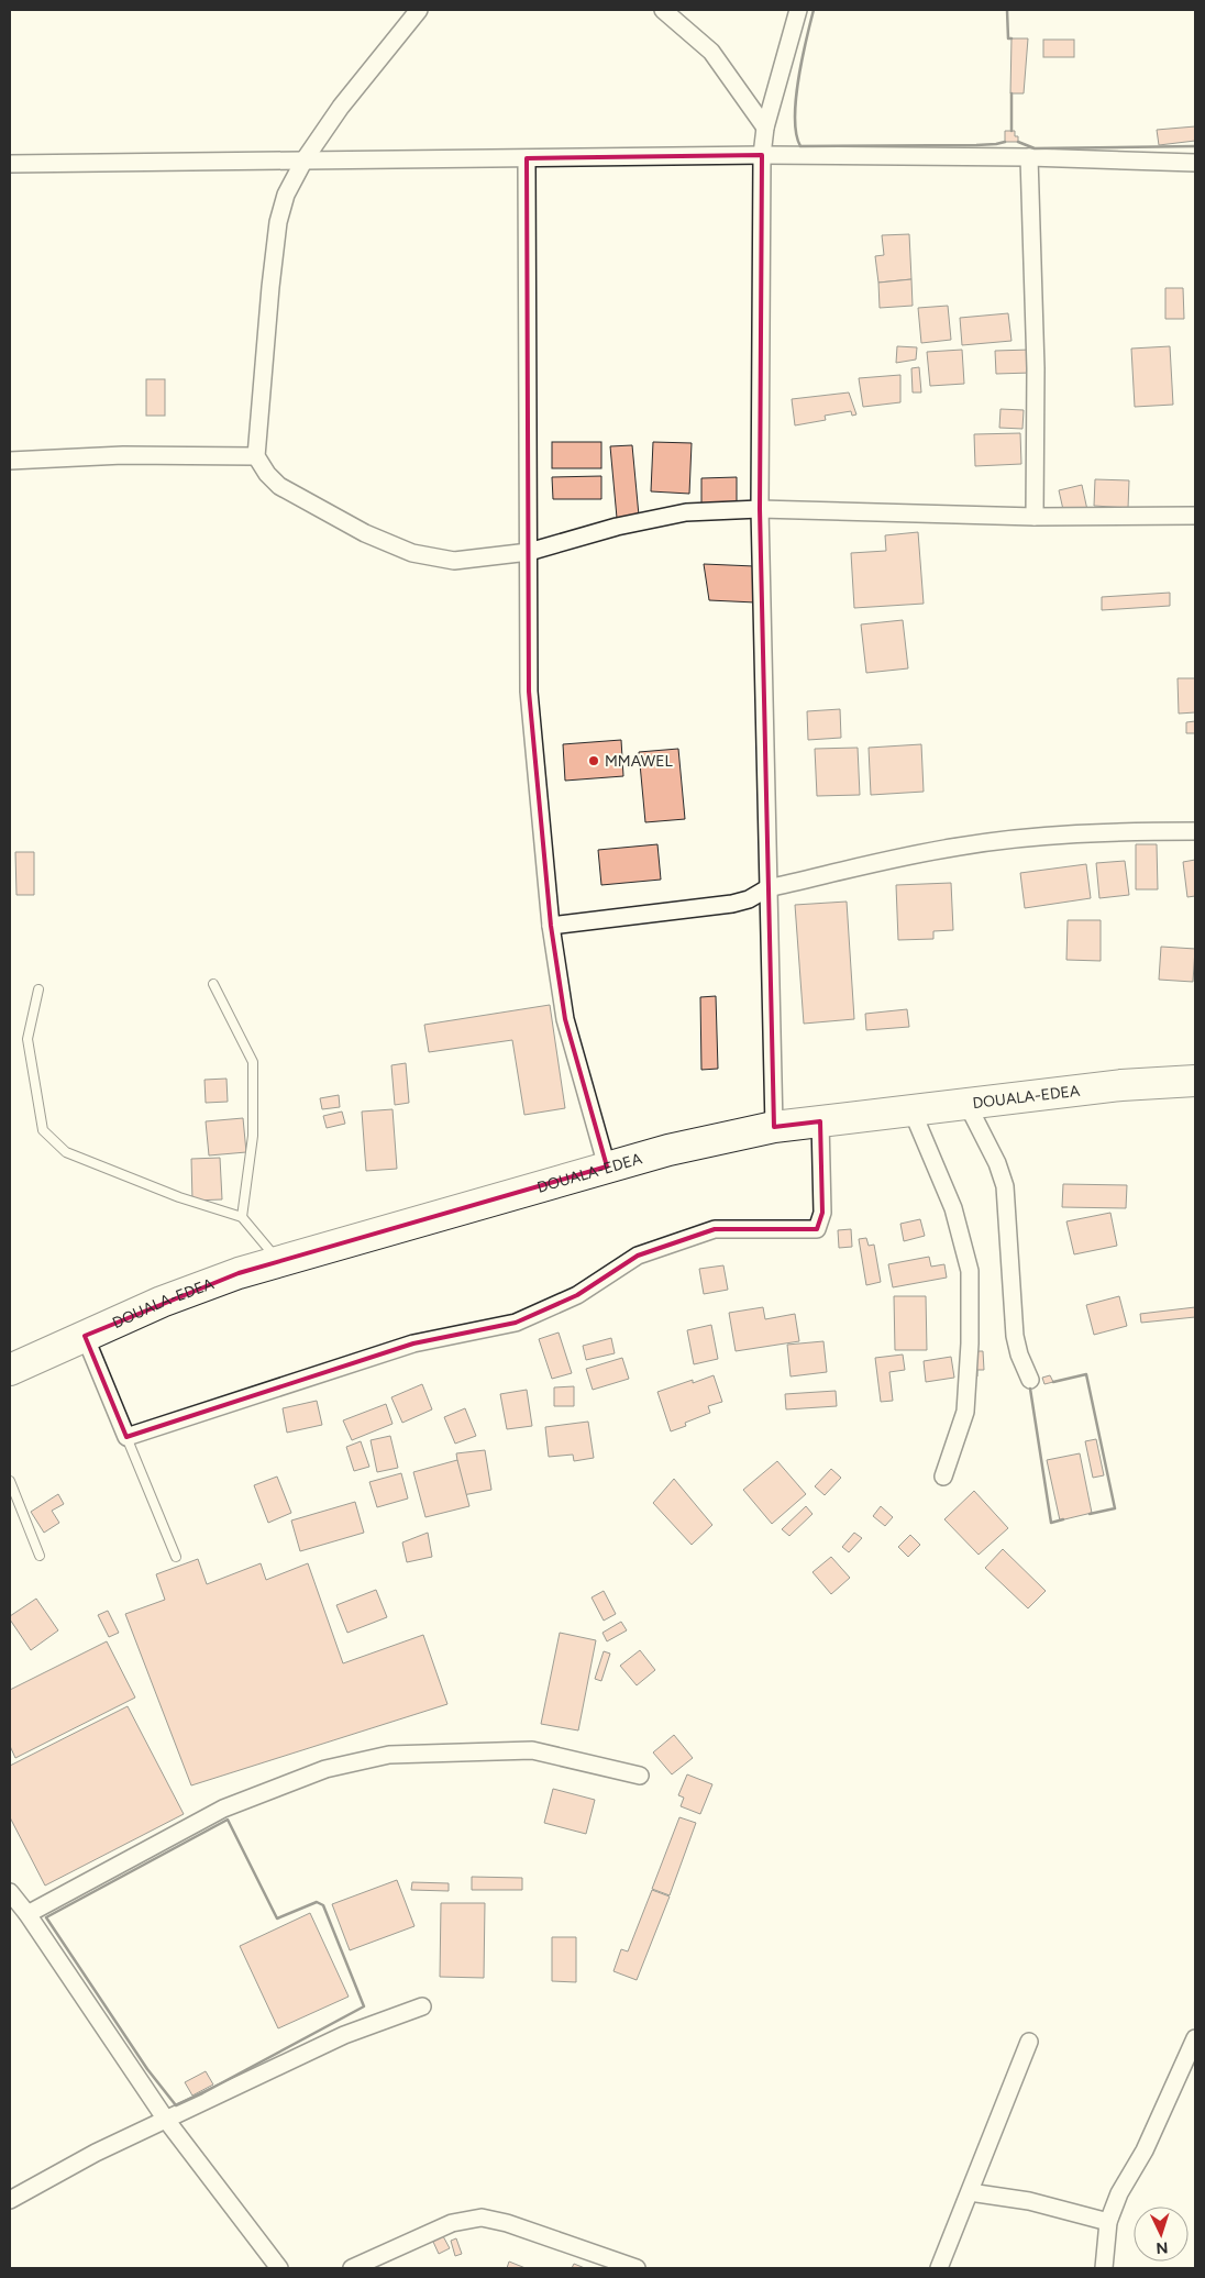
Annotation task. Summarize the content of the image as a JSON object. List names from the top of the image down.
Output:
{
  "streets": {
    "highway": ["DOUALA-EDEA"]
  },
  "places": ["MMAWEL"],
  "north": "bottom"
}
